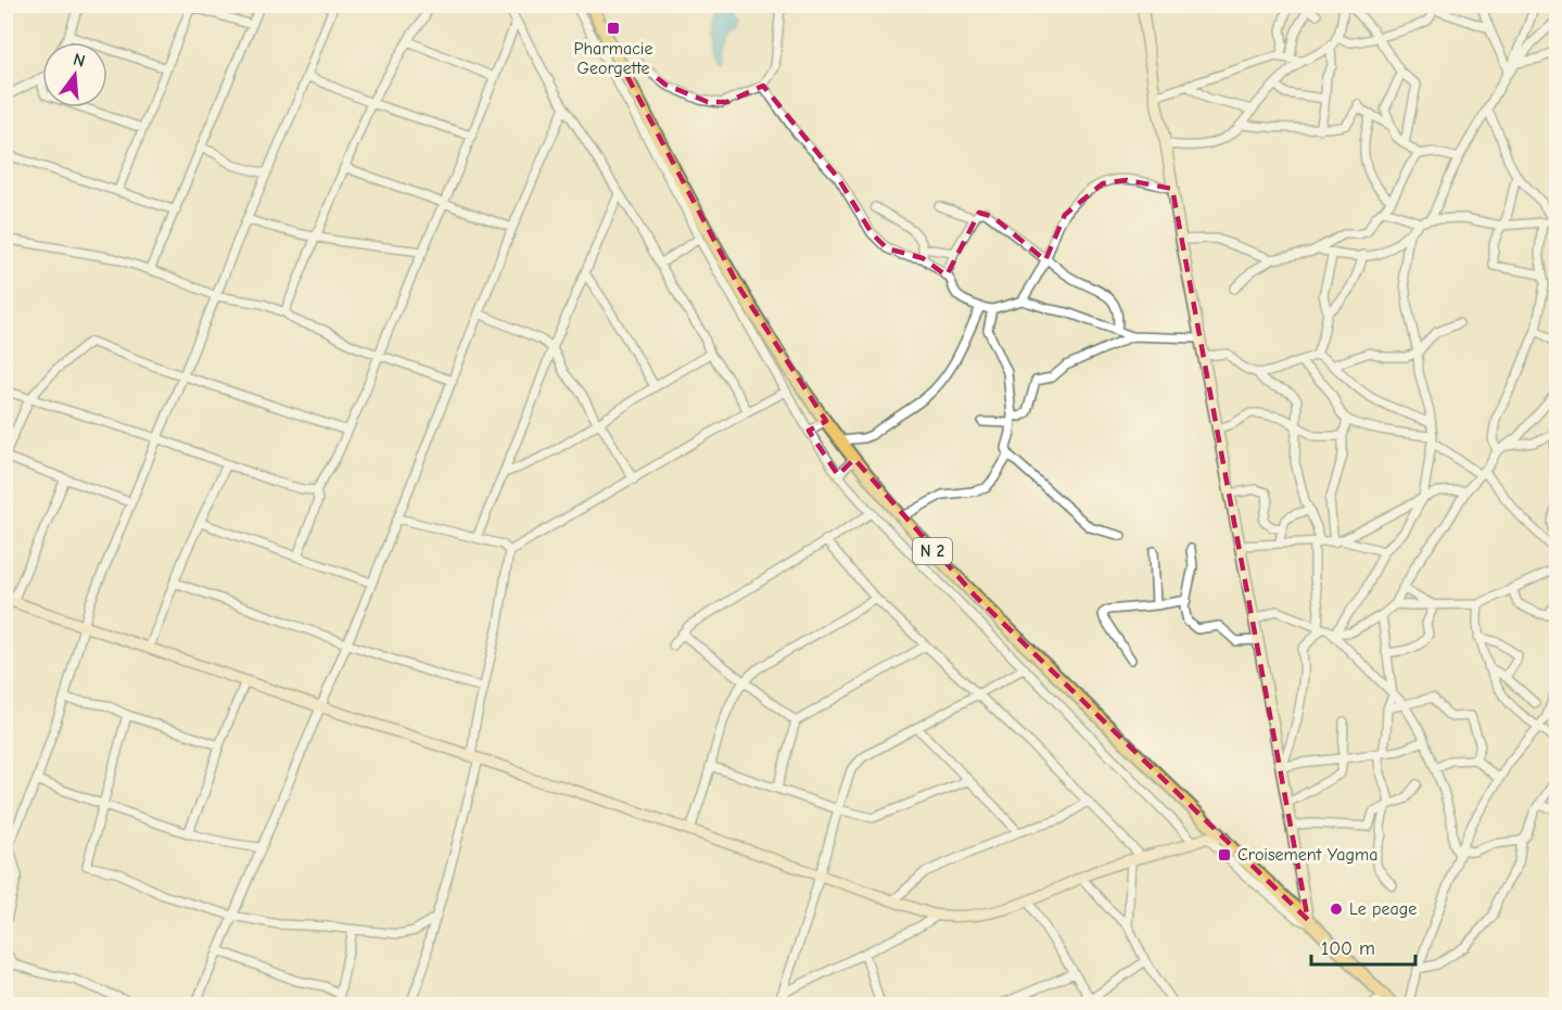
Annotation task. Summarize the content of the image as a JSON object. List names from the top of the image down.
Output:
{
  "streets": {
    "main road": ["N 2"]
  },
  "places": {
    "transit": ["Pharmacie Georgette", "Croisement Yagma"],
    "other": ["Le peage"]
  },
  "scale_bar": "100 m",
  "north": "top"
}
